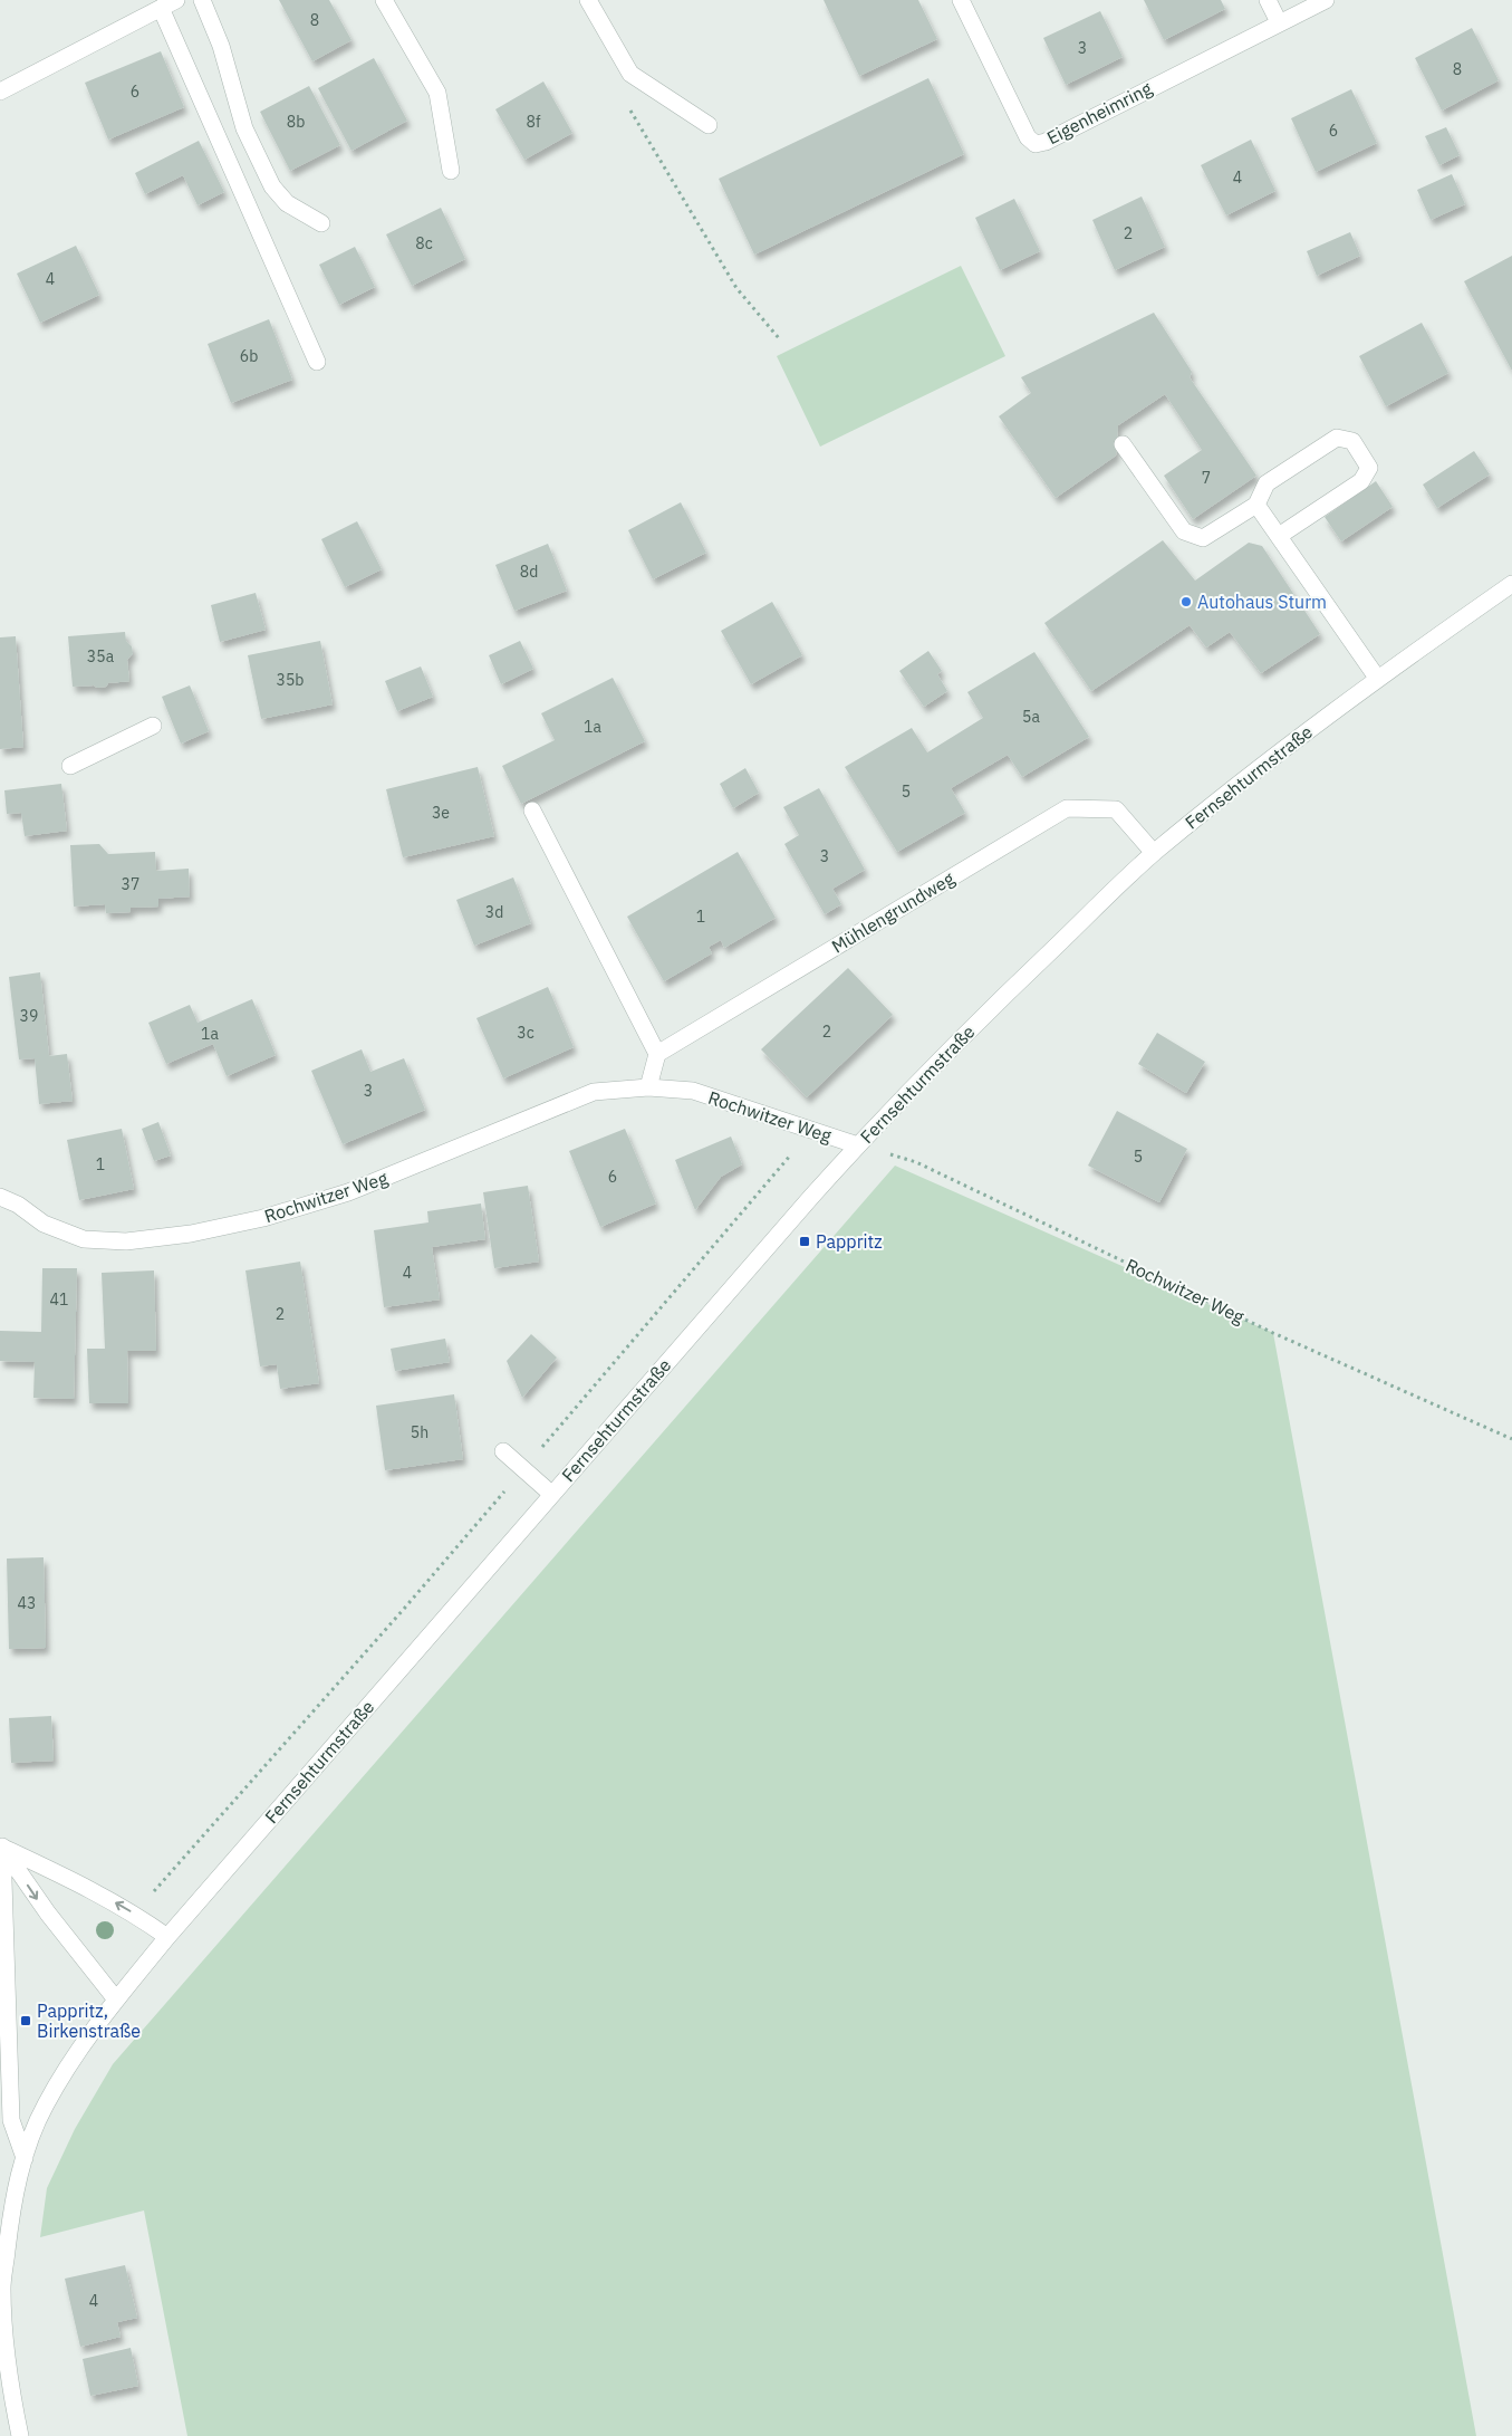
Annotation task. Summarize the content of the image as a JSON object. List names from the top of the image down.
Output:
{
  "streets": {
    "street": [
      "Eigenheimring",
      "Fernsehturmstraße",
      "Mühlengrundweg",
      "Rochwitzer Weg"
    ]
  },
  "crossings": [
    ["Fernsehturmstraße", "Mühlengrundweg"],
    ["Fernsehturmstraße", "Rochwitzer Weg"]
  ],
  "places": {
    "other": ["Autohaus Sturm"],
    "transit": ["Pappritz", "Pappritz, Birkenstraße"]
  },
  "house_numbers": [
    "8",
    "3",
    "8",
    "6",
    "8b",
    "8f",
    "6",
    "4",
    "2",
    "8c",
    "4",
    "6b",
    "7",
    "8d",
    "35a",
    "35b",
    "5a",
    "1a",
    "5",
    "3e",
    "3",
    "37",
    "3d",
    "1",
    "39",
    "2",
    "3c",
    "1a",
    "3",
    "5",
    "1",
    "6",
    "4",
    "41",
    "2",
    "5h",
    "43",
    "4"
  ]
}
